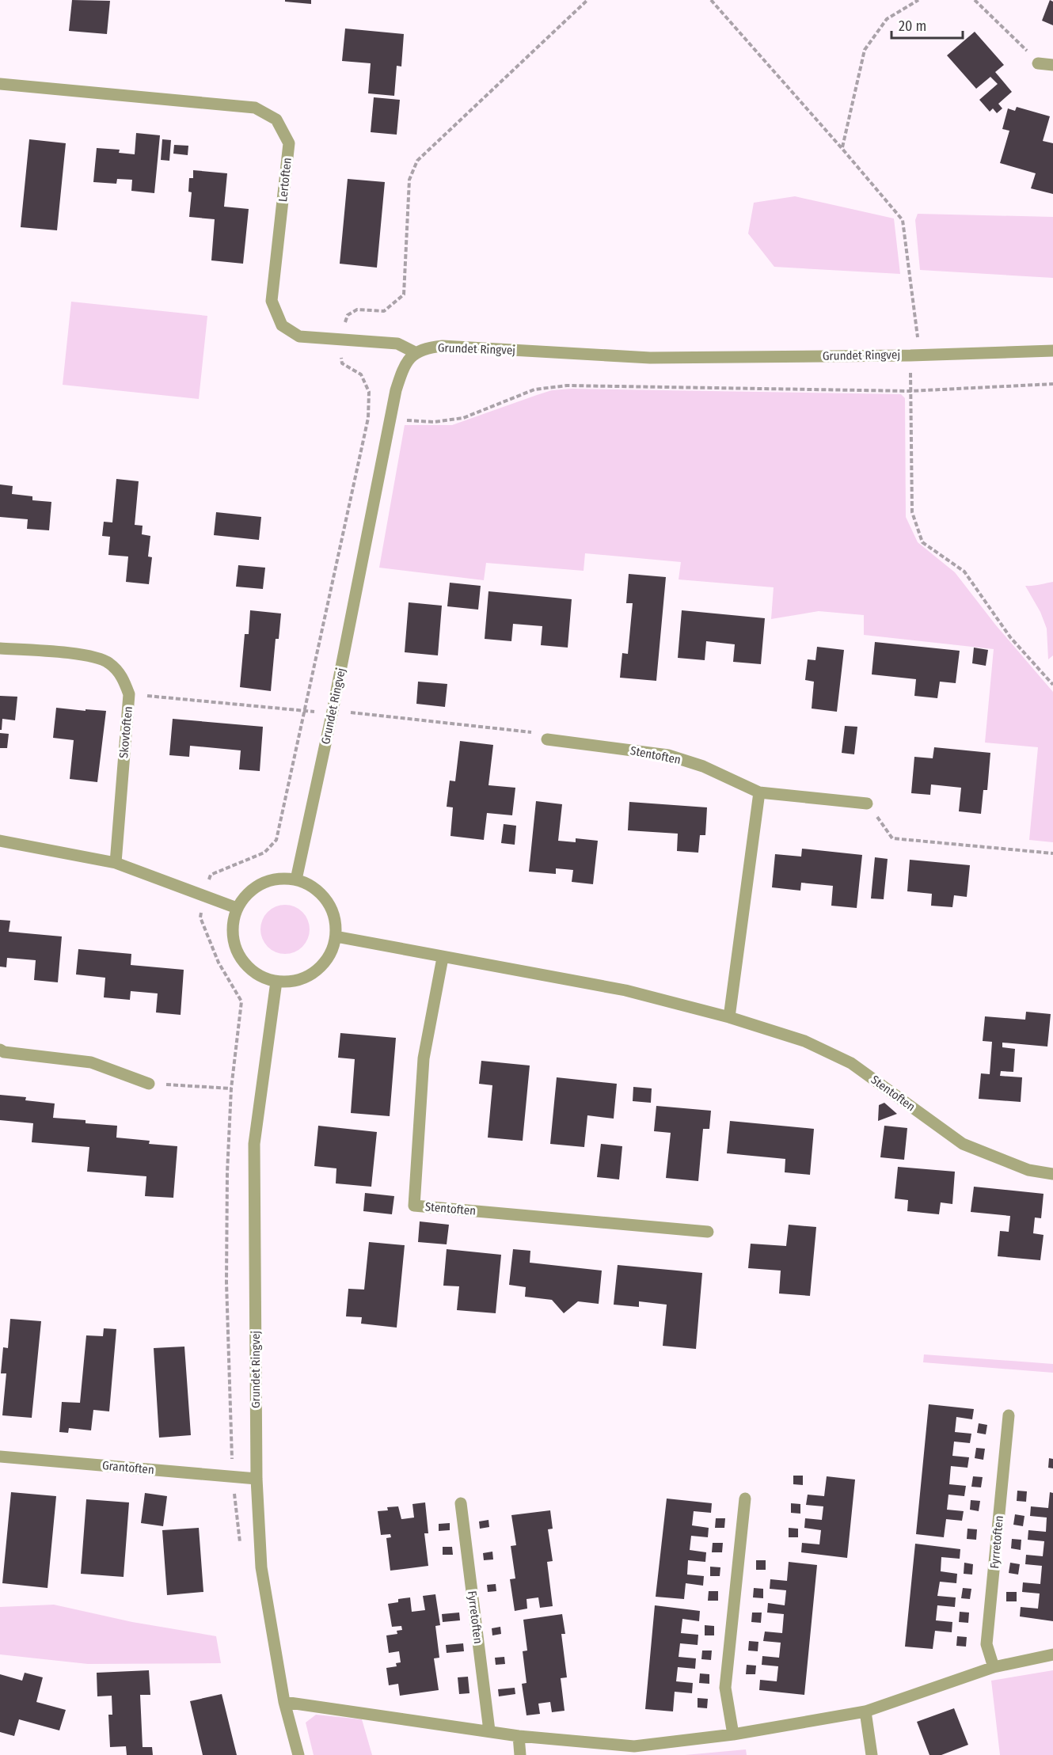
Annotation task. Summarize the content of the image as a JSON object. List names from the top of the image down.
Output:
{
  "streets": {
    "street": [
      "Lertoften",
      "Grundet Ringvej",
      "Skovtoften",
      "Stentoften",
      "Grantoften",
      "Fyrretoften"
    ]
  },
  "crossings": [
    ["Lertoften", "Grundet Ringvej"],
    ["Grundet Ringvej", "Stentoften"],
    ["Grundet Ringvej", "Grantoften"]
  ],
  "scale_bar": "20 m"
}
